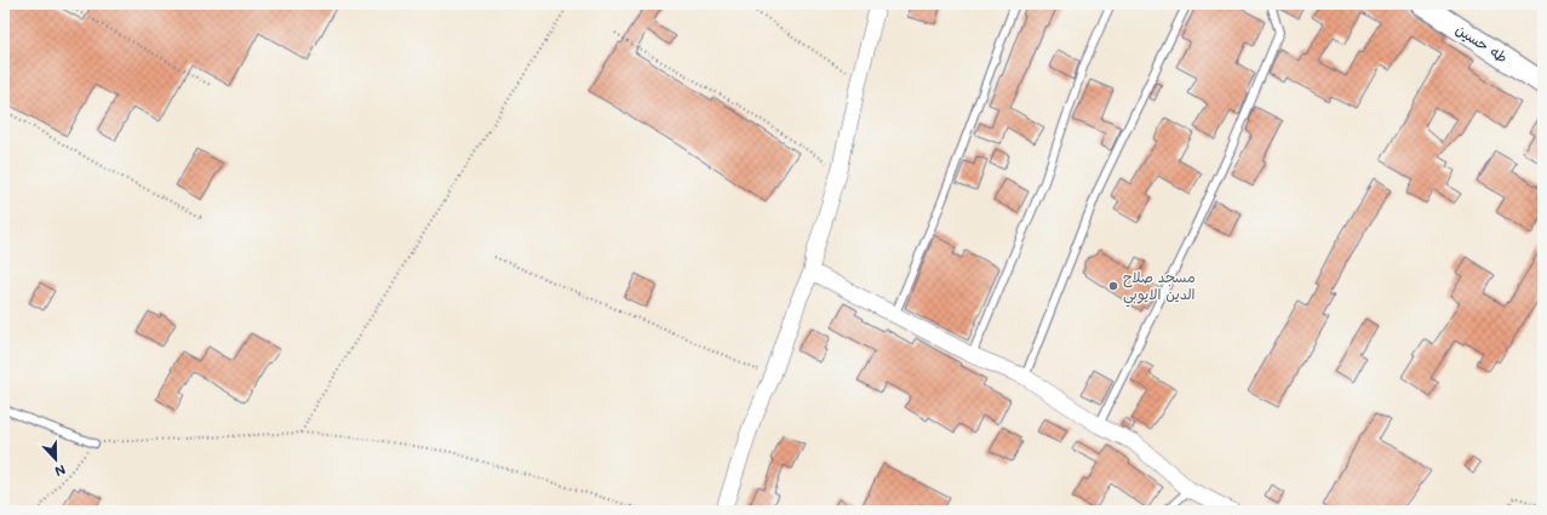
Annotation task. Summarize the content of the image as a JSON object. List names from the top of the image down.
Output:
{
  "streets": {
    "main road": ["طه حسين"]
  },
  "places": ["مسجد صلاح الدين الايوبي"],
  "north": "bottom"
}
